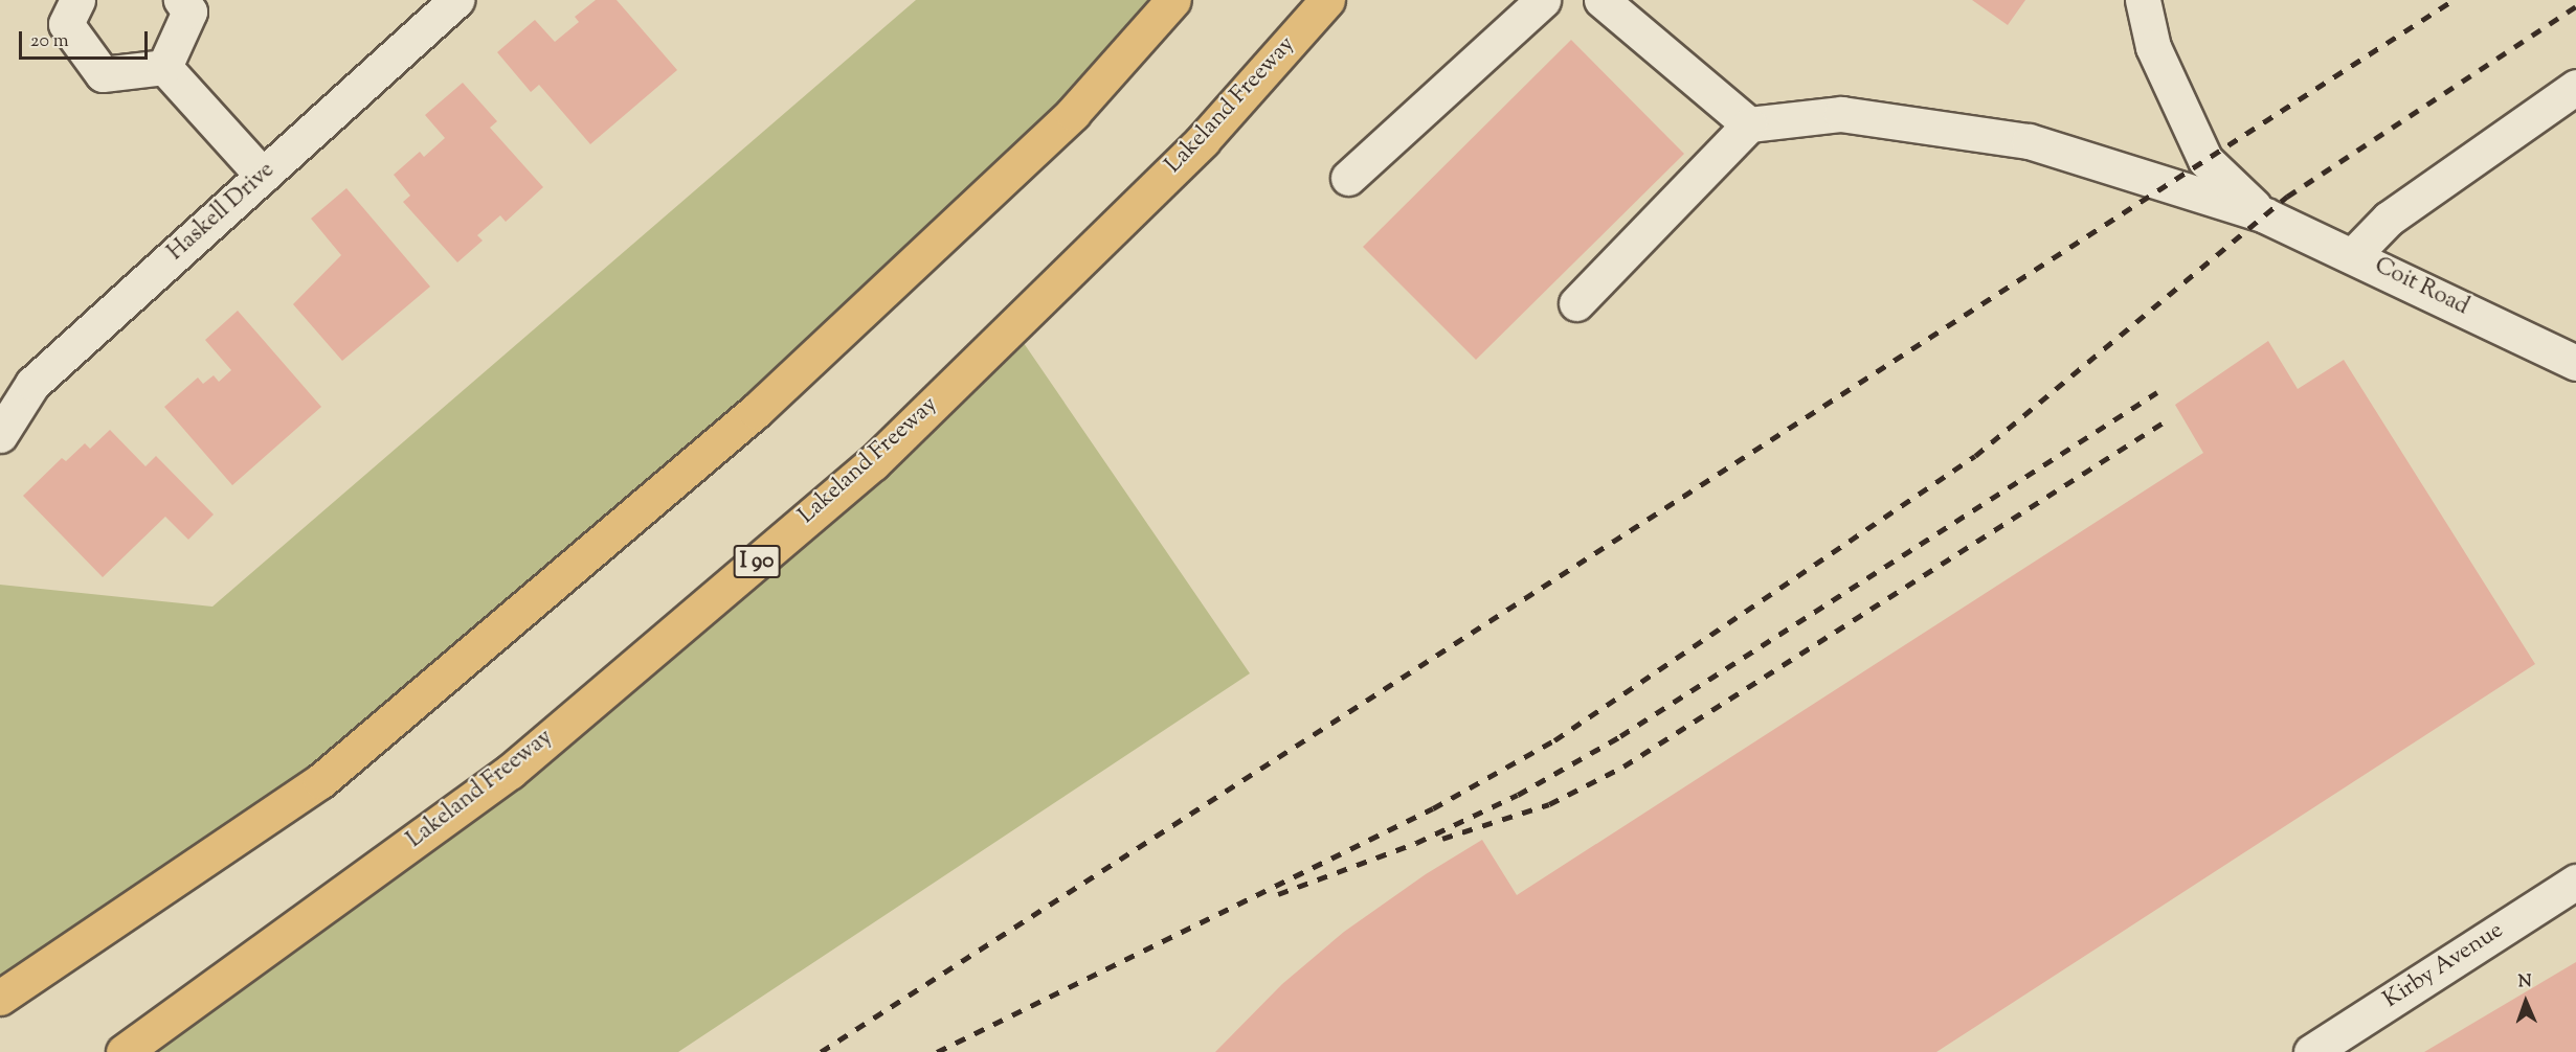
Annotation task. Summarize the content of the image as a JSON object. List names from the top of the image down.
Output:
{
  "streets": {
    "highway": ["Lakeland Freeway", "I 90"],
    "street": ["Haskell Drive", "Coit Road", "Kirby Avenue"]
  },
  "scale_bar": "20 m",
  "north": "top"
}
